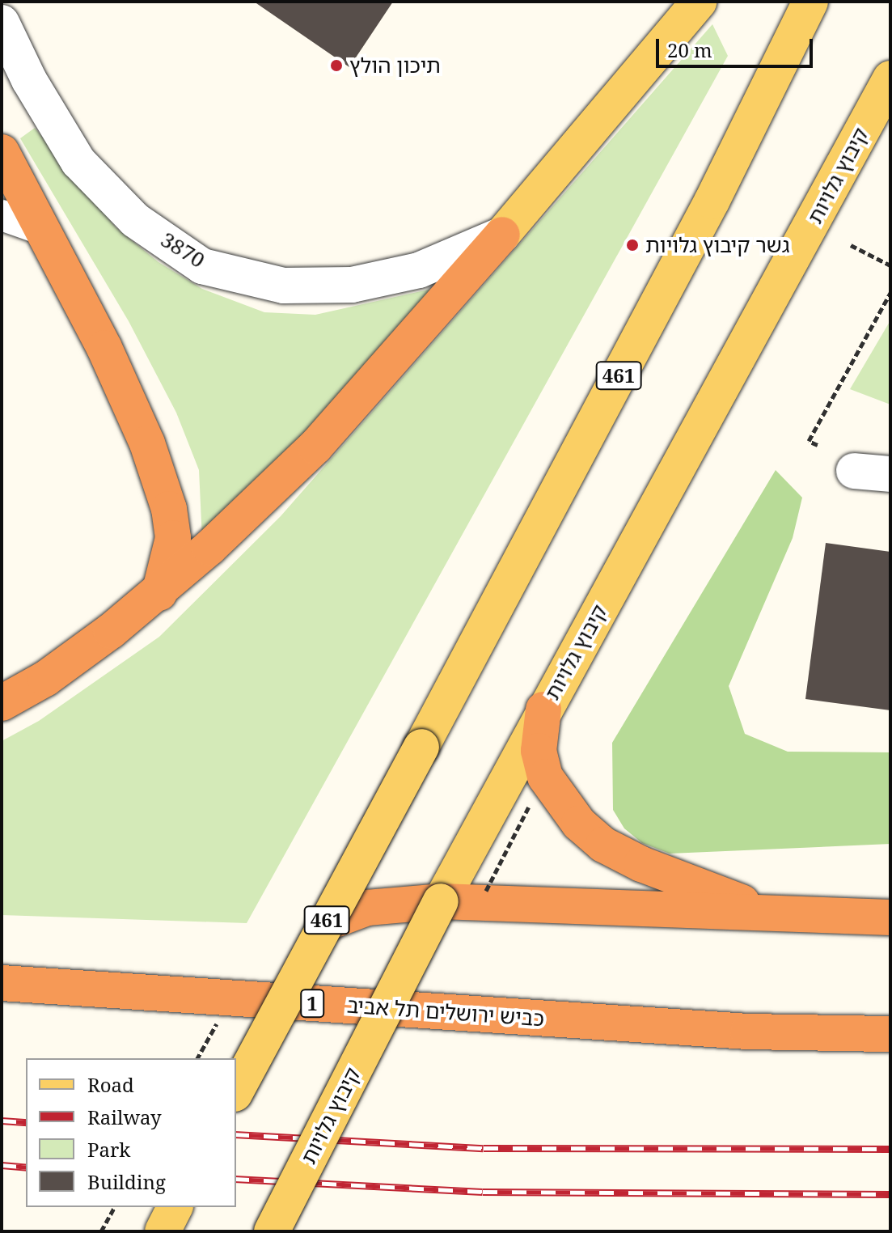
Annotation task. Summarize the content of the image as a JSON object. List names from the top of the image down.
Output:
{
  "streets": {
    "highway": ["1", "כביש ירושלים תל אביב"],
    "main road": ["קיבוץ גלויות", "461"],
    "street": ["3870"]
  },
  "places": ["תיכון הולץ", "גשר קיבוץ גלויות"],
  "legend": [
    "Road",
    "Railway",
    "Park",
    "Building"
  ],
  "scale_bar": "20 m"
}
